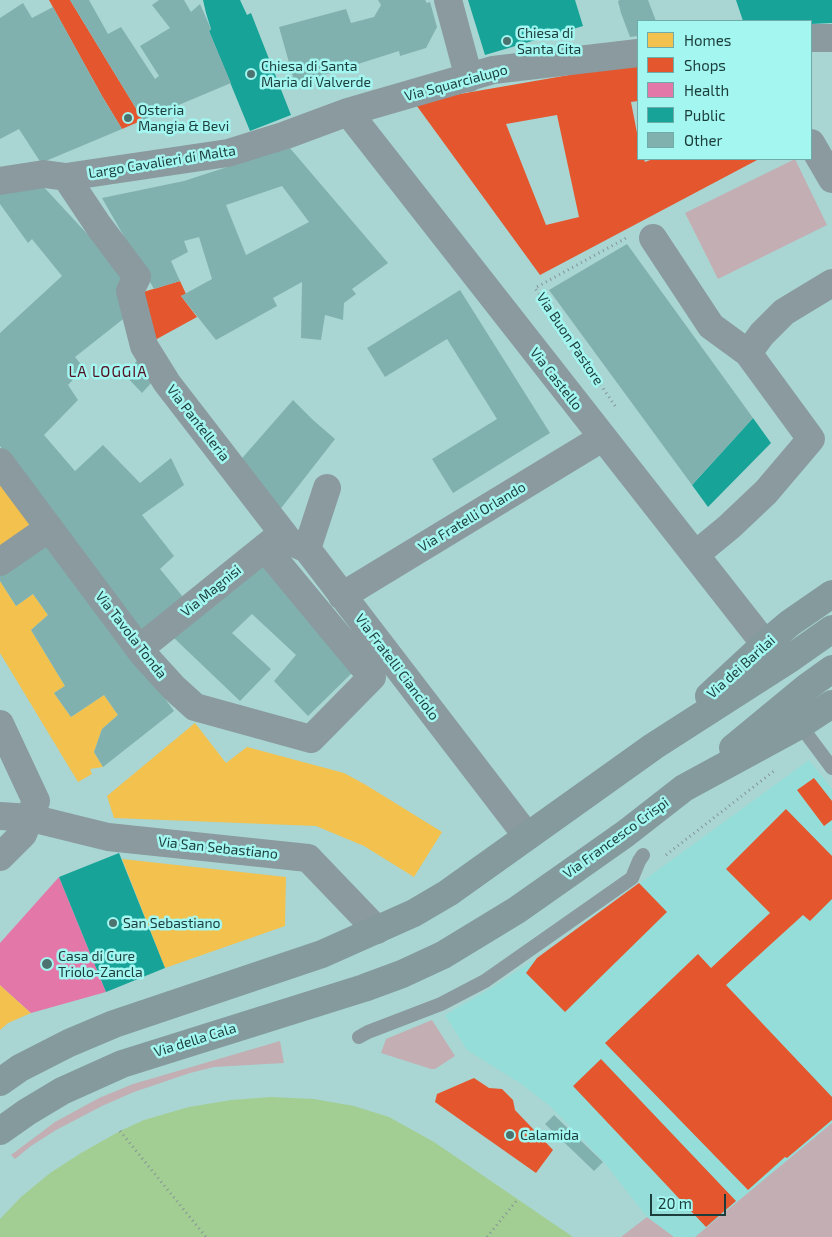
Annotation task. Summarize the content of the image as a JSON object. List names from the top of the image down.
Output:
{
  "streets": {
    "main road": ["Via dei Barilai", "Via Francesco Crispi", "Via della Cala"],
    "street": [
      "Via Squarcialupo",
      "Largo Cavalieri di Malta",
      "Via Castello",
      "Via Pantelleria",
      "Via Fratelli Orlando",
      "Via Magnisi",
      "Via Tavola Tonda",
      "Via Fratelli Cianciolo",
      "Via San Sebastiano"
    ],
    "path": ["Via Buon Pastore"]
  },
  "crossings": [
    ["Via Squarcialupo", "Largo Cavalieri di Malta"],
    ["Via Squarcialupo", "Via Castello"],
    ["Largo Cavalieri di Malta", "Via Pantelleria"],
    ["Via Buon Pastore", "Via Castello"],
    ["Via Buon Pastore", "Via Fratelli Orlando"],
    ["Via Castello", "Via Fratelli Orlando"],
    ["Via Castello", "Via dei Barilai"],
    ["Via Pantelleria", "Via Magnisi"],
    ["Via Pantelleria", "Via Tavola Tonda"],
    ["Via Pantelleria", "Via Fratelli Cianciolo"],
    ["Via Fratelli Orlando", "Via Fratelli Cianciolo"],
    ["Via Magnisi", "Via Tavola Tonda"],
    ["Via Francesco Crispi", "Via della Cala"]
  ],
  "districts": ["LA LOGGIA"],
  "places": [
    "Chiesa di Santa Cita",
    "Chiesa di Santa Maria di Valverde",
    "Osteria Mangia & Bevi",
    "San Sebastiano",
    "Casa di Cure Triolo-Zancla",
    "Calamida"
  ],
  "legend": [
    "Homes",
    "Shops",
    "Health",
    "Public",
    "Other"
  ],
  "scale_bar": "20 m"
}
